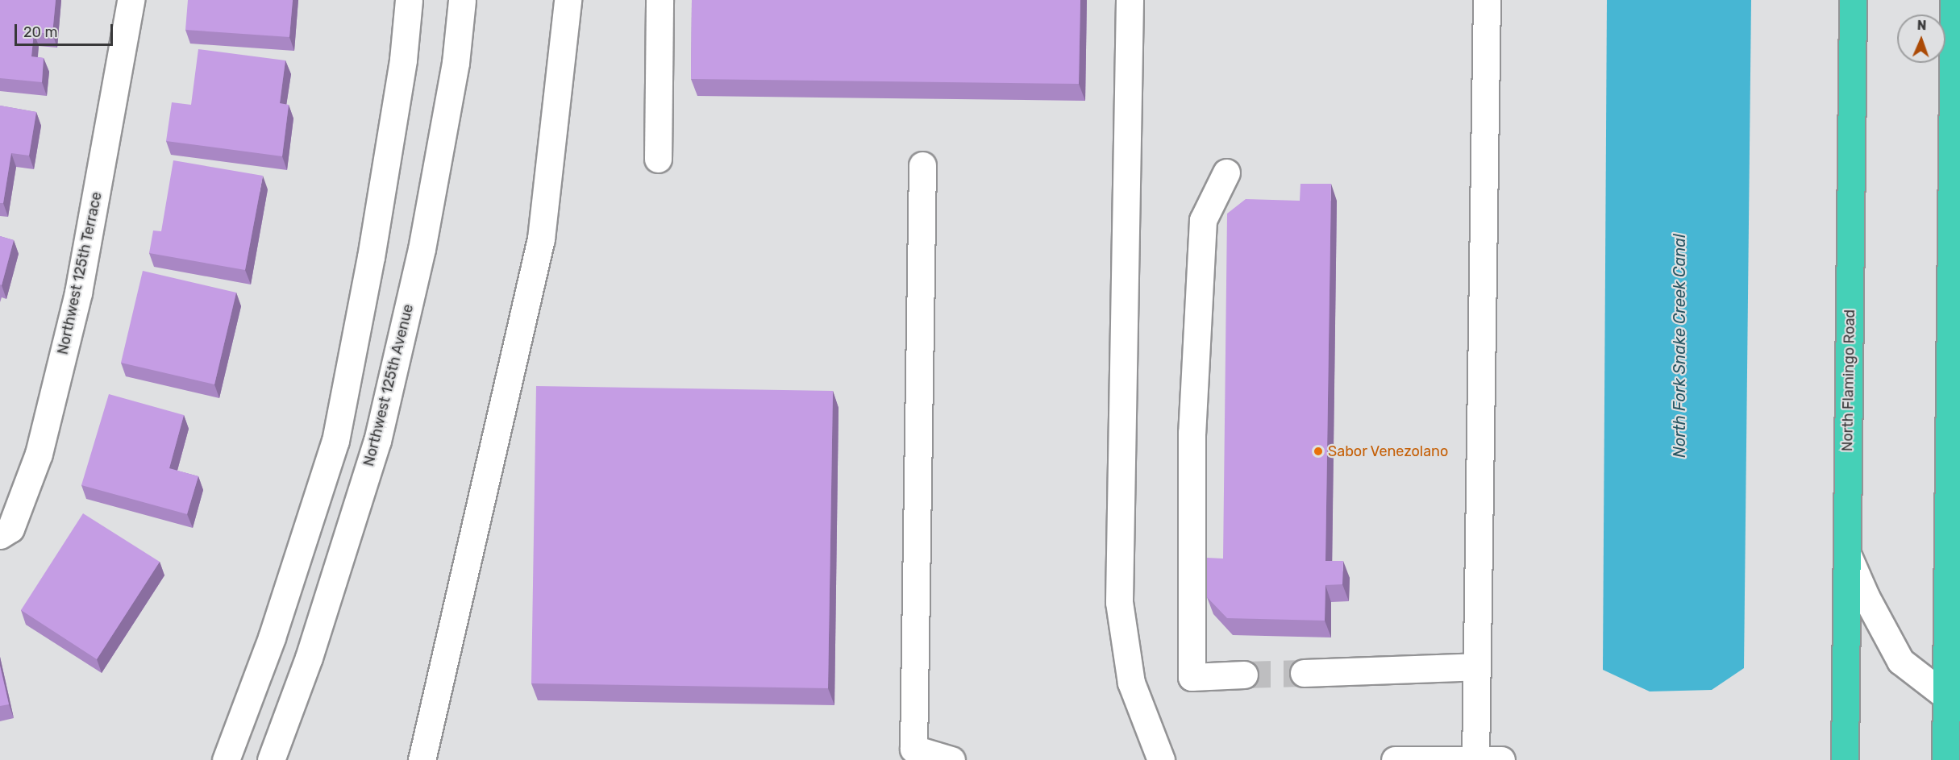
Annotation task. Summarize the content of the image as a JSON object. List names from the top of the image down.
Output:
{
  "streets": {
    "highway": ["North Flamingo Road"],
    "street": ["Northwest 125th Terrace", "Northwest 125th Avenue"]
  },
  "water": ["North Fork Snake Creek Canal"],
  "places": ["Sabor Venezolano"],
  "scale_bar": "20 m",
  "north": "top"
}
